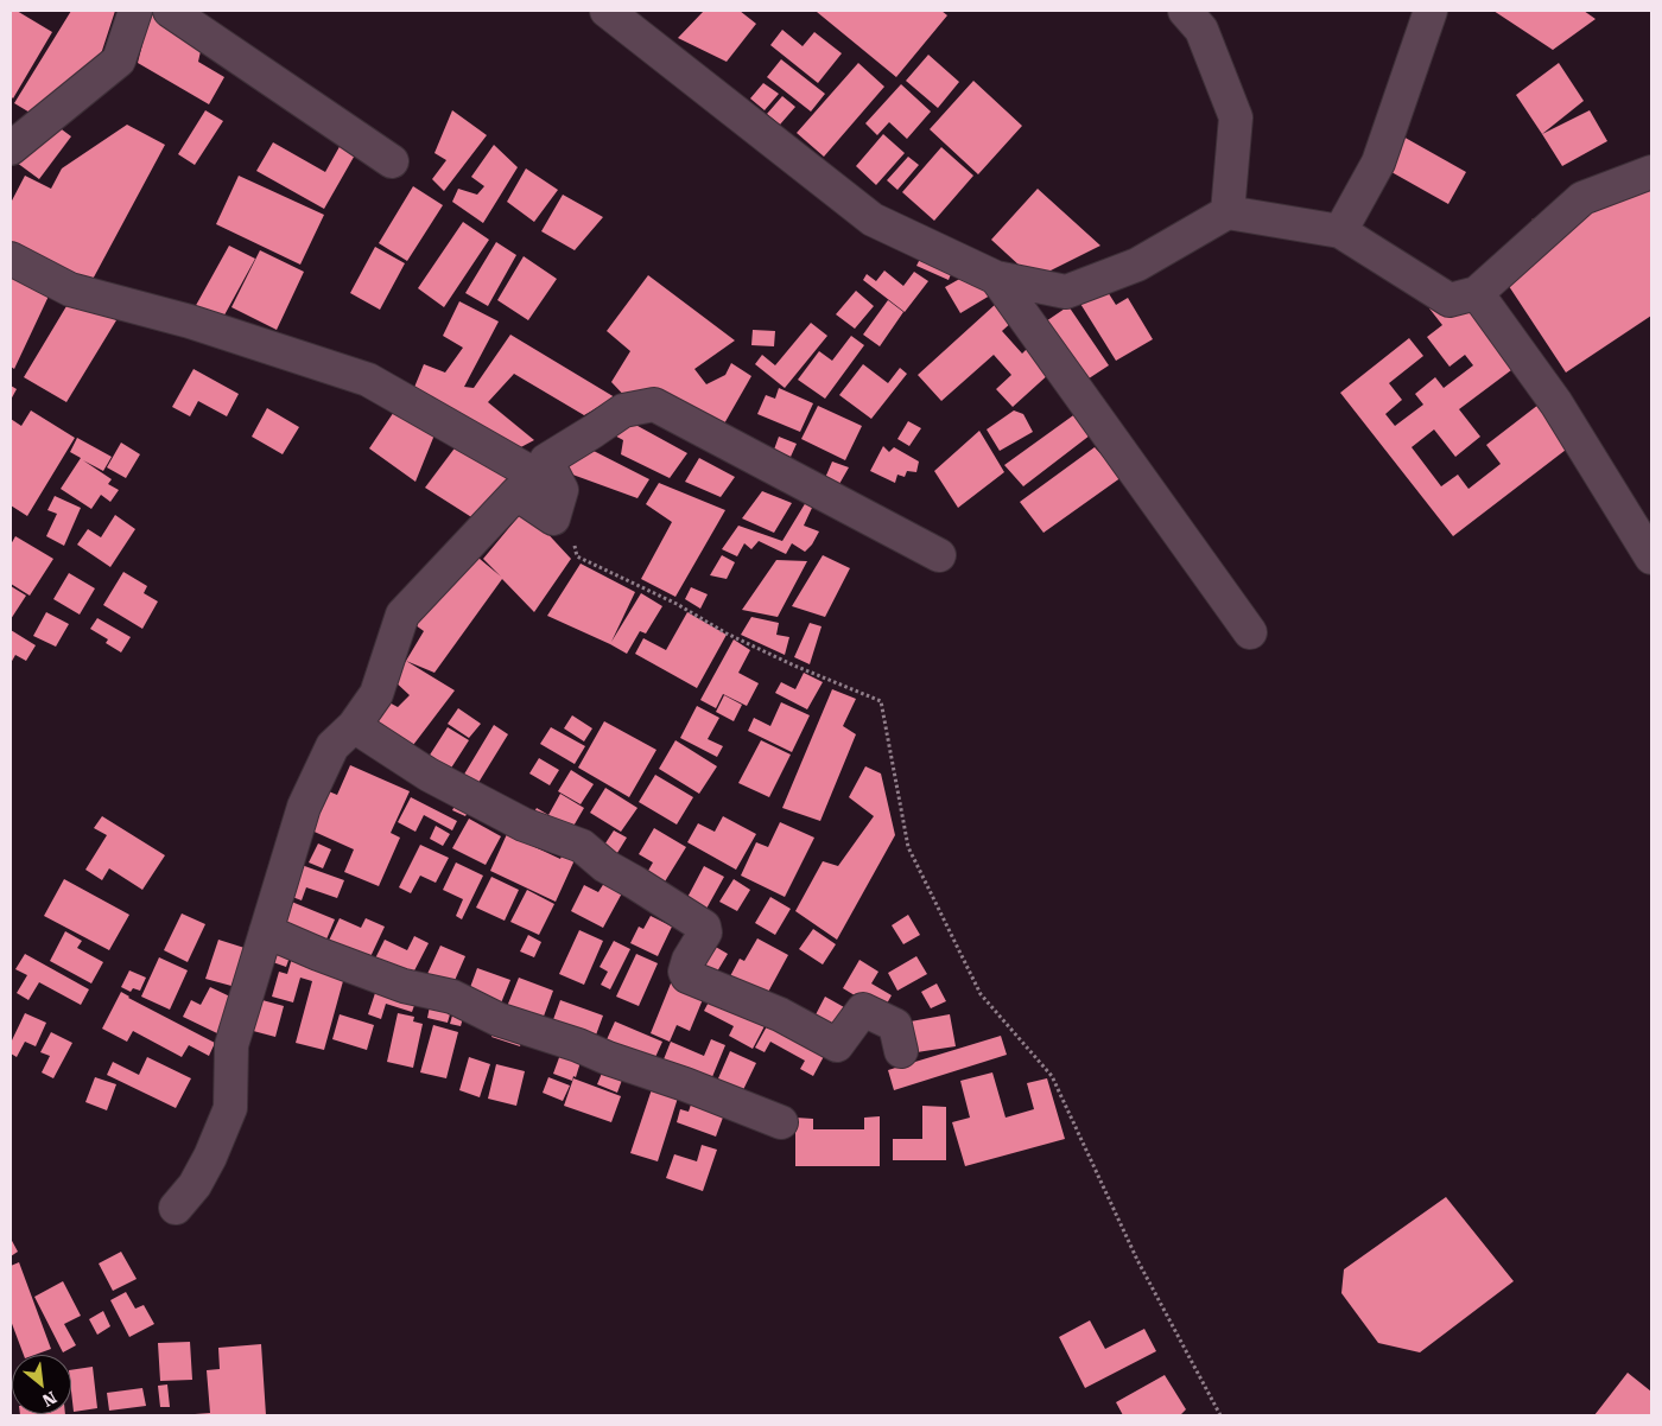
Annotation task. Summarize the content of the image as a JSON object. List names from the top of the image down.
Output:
{
  "north": "bottom right"
}
